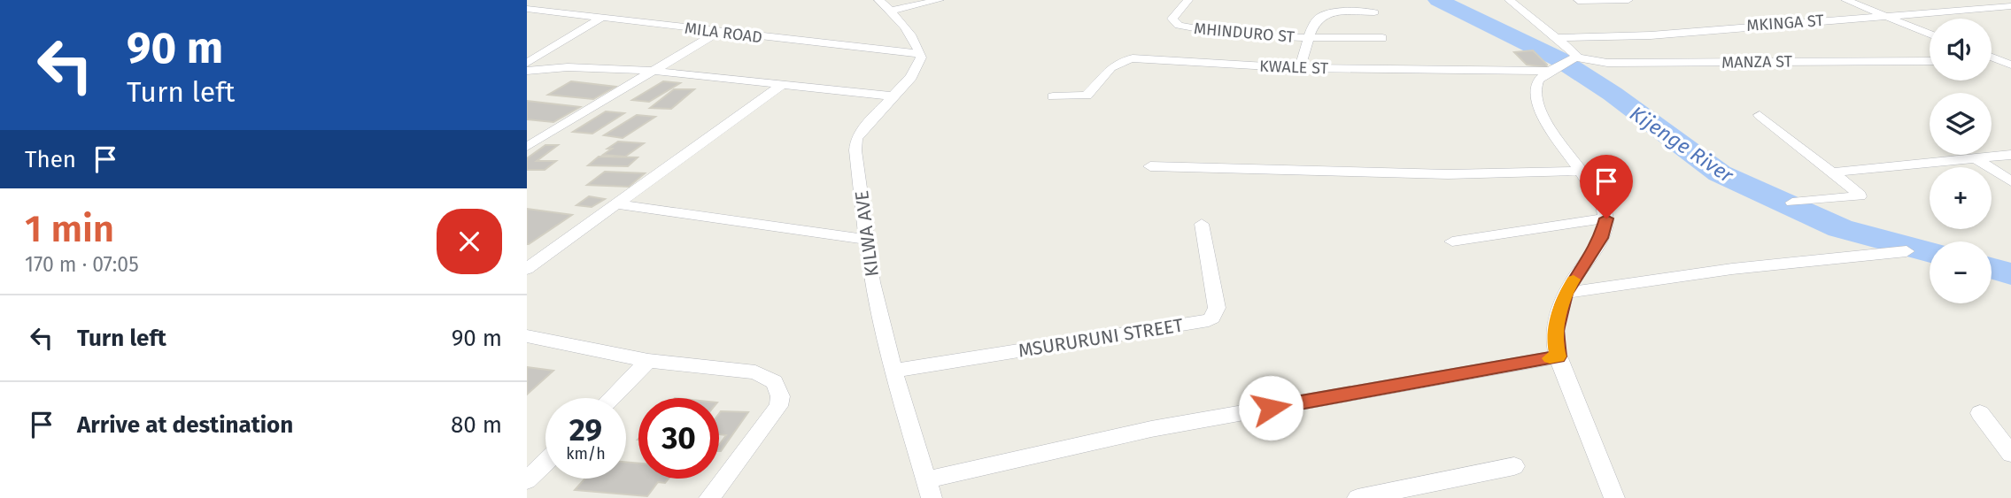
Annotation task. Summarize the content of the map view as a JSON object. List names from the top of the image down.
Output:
{
  "streets": {
    "street": [
      "MKINGA ST",
      "MILA ROAD",
      "MHINDURO ST",
      "MANZA ST",
      "KWALE ST",
      "KILWA AVE",
      "MSURURUNI STREET"
    ]
  },
  "crossings": [
    ["MILA ROAD", "KILWA AVE"],
    ["MANZA ST", "KWALE ST"],
    ["KILWA AVE", "MSURURUNI STREET"]
  ],
  "water": ["Kijenge River"],
  "page": {
    "turn": ["90 m", "Turn left"],
    "map_buttons": ["+", "−"],
    "then": "Then",
    "heading": ["1 min", "170 m · 07:05"],
    "list": [
      {
        "name": "Turn left",
        "value": "90 m"
      },
      {
        "name": "Arrive at destination",
        "value": "80 m"
      }
    ],
    "speed": "29 km/h",
    "limit": "30"
  }
}
